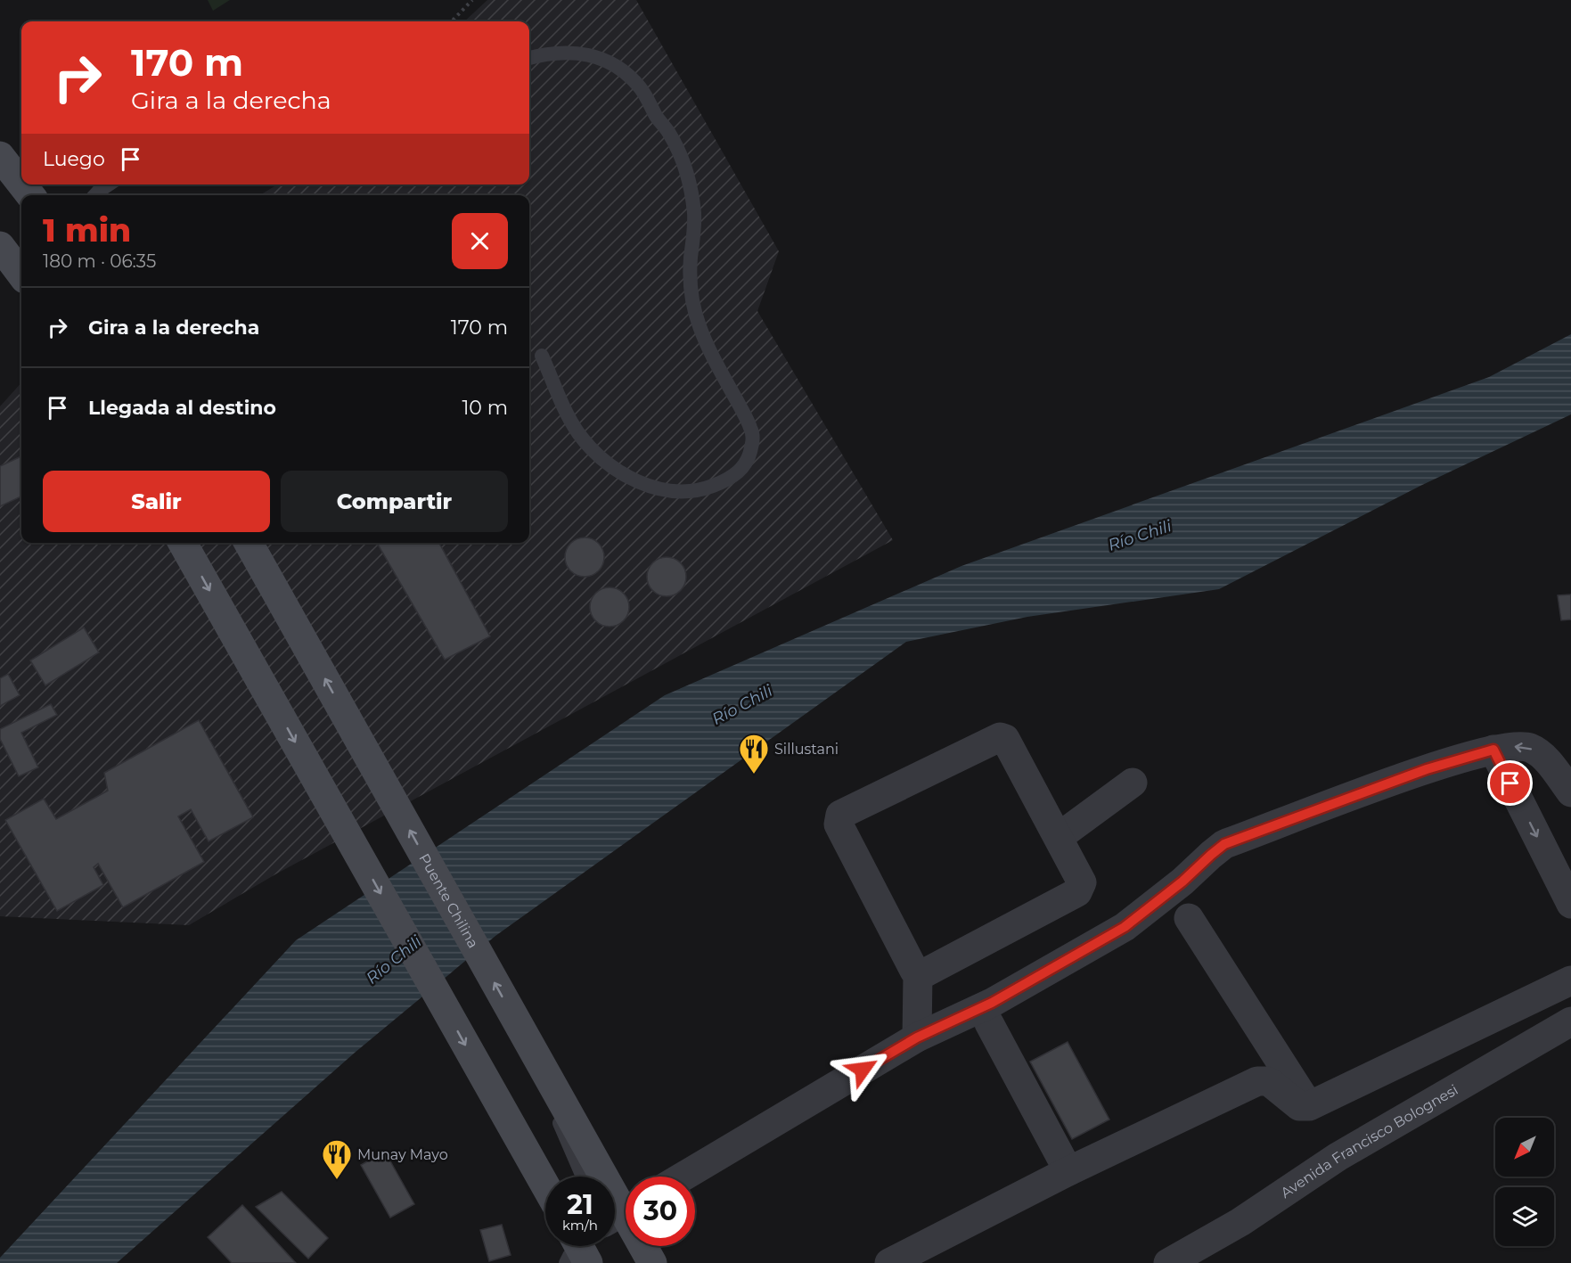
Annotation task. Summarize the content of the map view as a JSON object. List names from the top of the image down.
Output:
{
  "streets": {
    "main road": ["Puente Chilina"],
    "street": ["Avenida Francisco Bolognesi"]
  },
  "water": ["Río Chili"],
  "places": {
    "restaurant": ["Sillustani", "Munay Mayo"]
  },
  "north": "bottom left",
  "page": {
    "turn": ["170 m", "Gira a la derecha"],
    "then": "Luego",
    "heading": ["1 min", "180 m · 06:35"],
    "list": [
      {
        "name": "Gira a la derecha",
        "value": "170 m"
      },
      {
        "name": "Llegada al destino",
        "value": "10 m"
      }
    ],
    "buttons": ["Salir", "Compartir"],
    "speed": "21 km/h",
    "limit": "30"
  }
}
